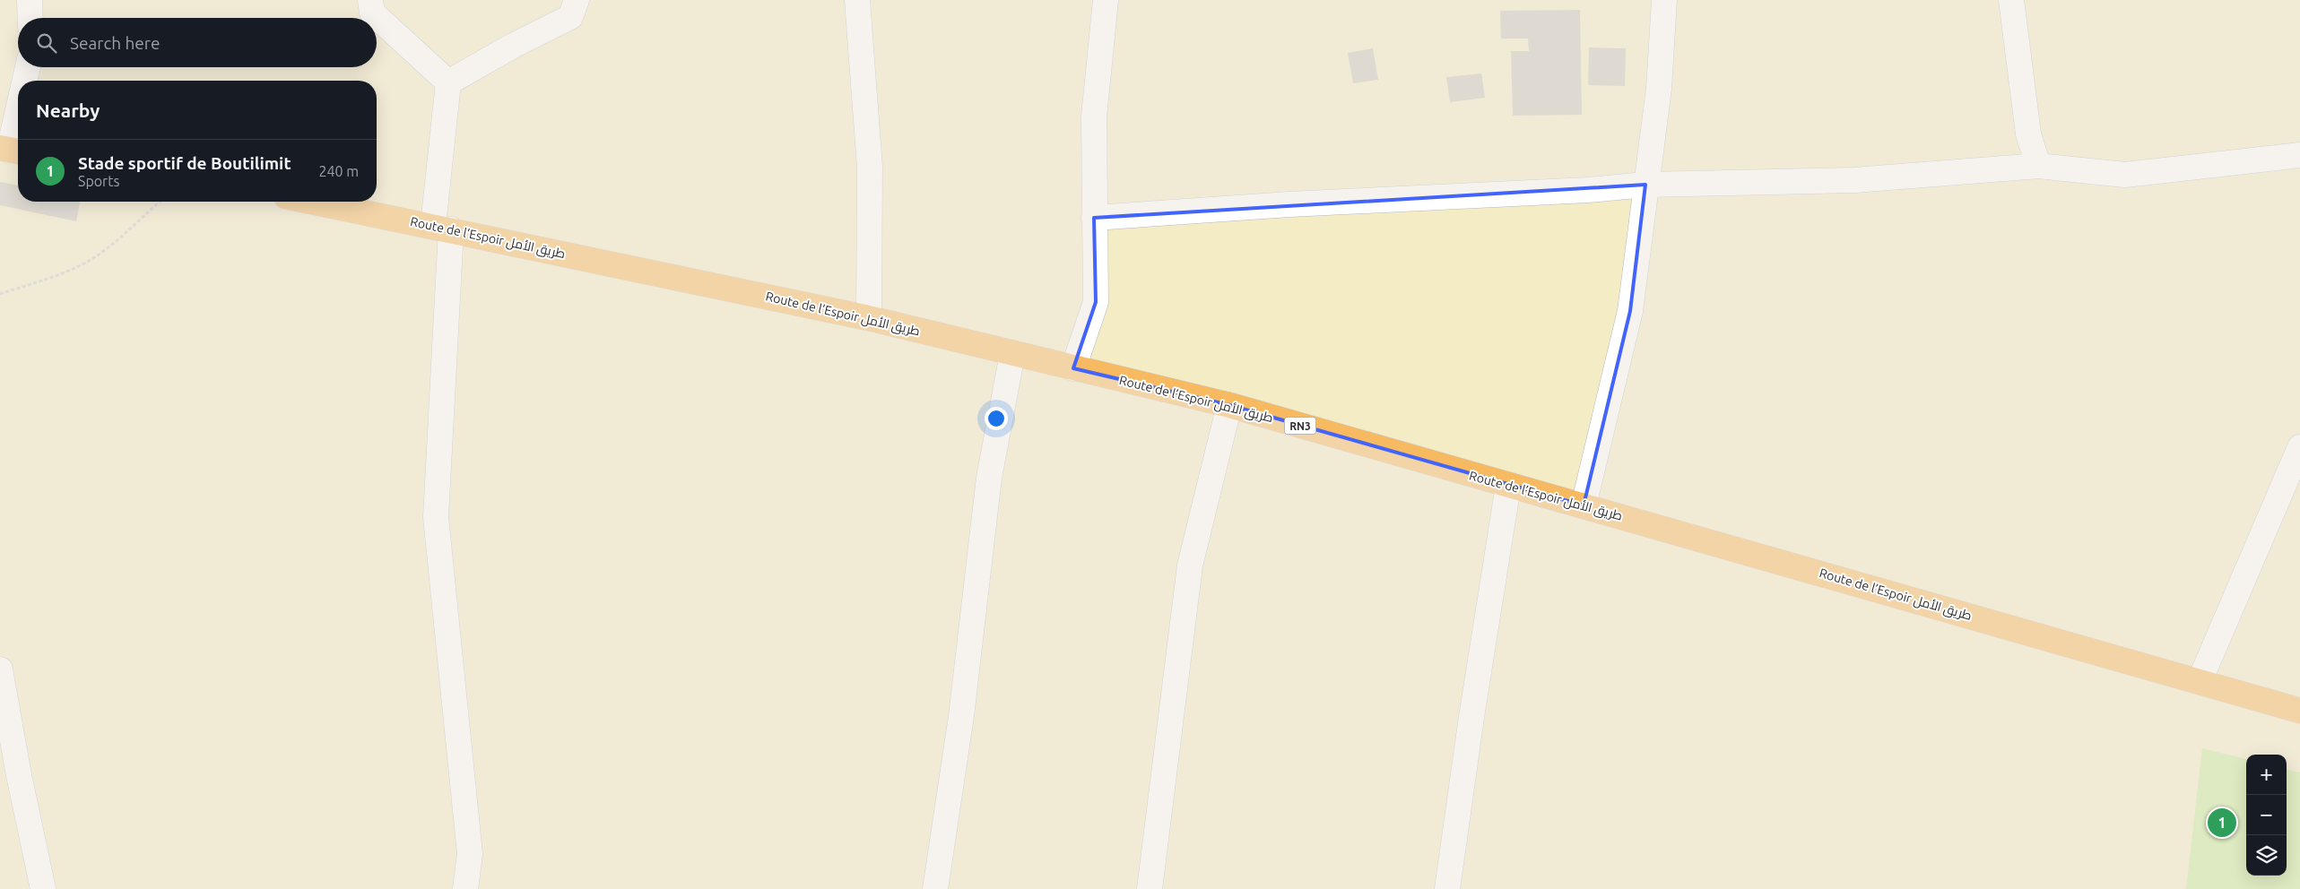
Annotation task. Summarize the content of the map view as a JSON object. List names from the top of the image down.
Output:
{
  "streets": {
    "highway": ["Route de l’Espoir طريق الأمل", "RN3"]
  },
  "page": {
    "search": "Search here",
    "heading": "Nearby",
    "list": [
      {
        "mark": "1",
        "name": "Stade sportif de Boutilimit",
        "note": "Sports",
        "value": "240 m"
      }
    ],
    "map_buttons": ["+", "−"],
    "pins": "1"
  }
}
